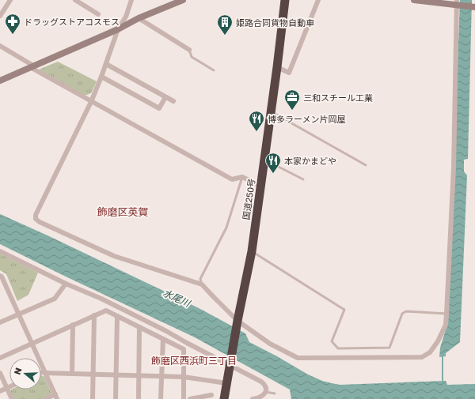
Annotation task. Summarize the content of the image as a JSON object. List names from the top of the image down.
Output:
{
  "streets": {
    "highway": ["国道250号"]
  },
  "districts": ["飾磨区英賀", "飾磨区西浜町三丁目"],
  "water": ["水尾川"],
  "places": {
    "pharmacy": ["ドラッグストアコスモス"],
    "building": ["姫路合同貨物自動車"],
    "office": ["三和スチール工業"],
    "restaurant": ["博多ラーメン片岡屋", "本家かまどや"]
  },
  "north": "left"
}
